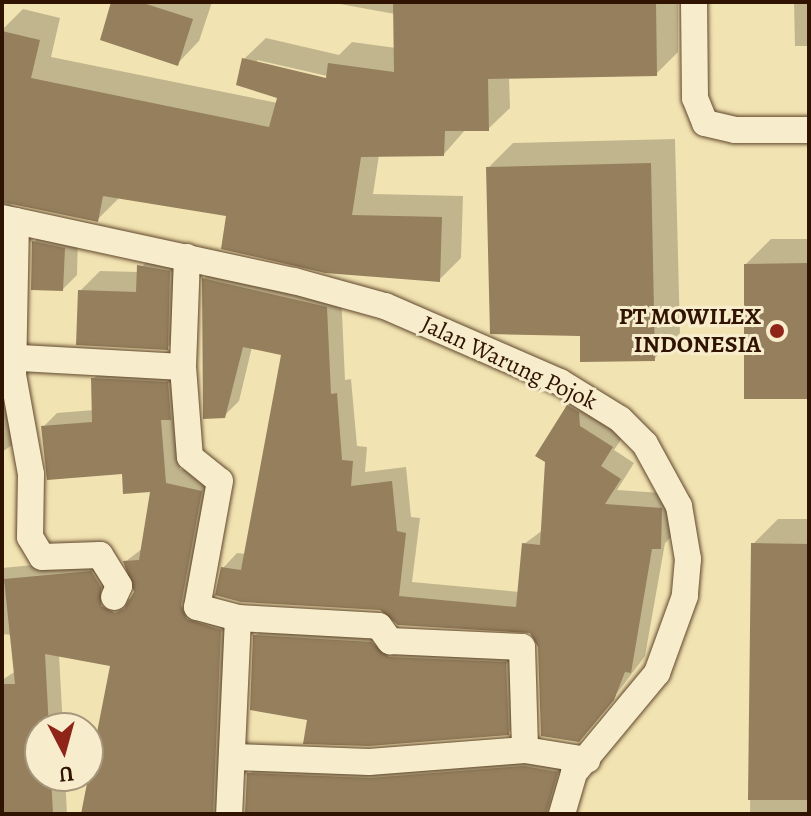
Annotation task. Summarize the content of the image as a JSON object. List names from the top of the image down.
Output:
{
  "streets": {
    "street": ["Jalan Warung Pojok"]
  },
  "places": ["PT MOWILEX INDONESIA"],
  "north": "bottom"
}
